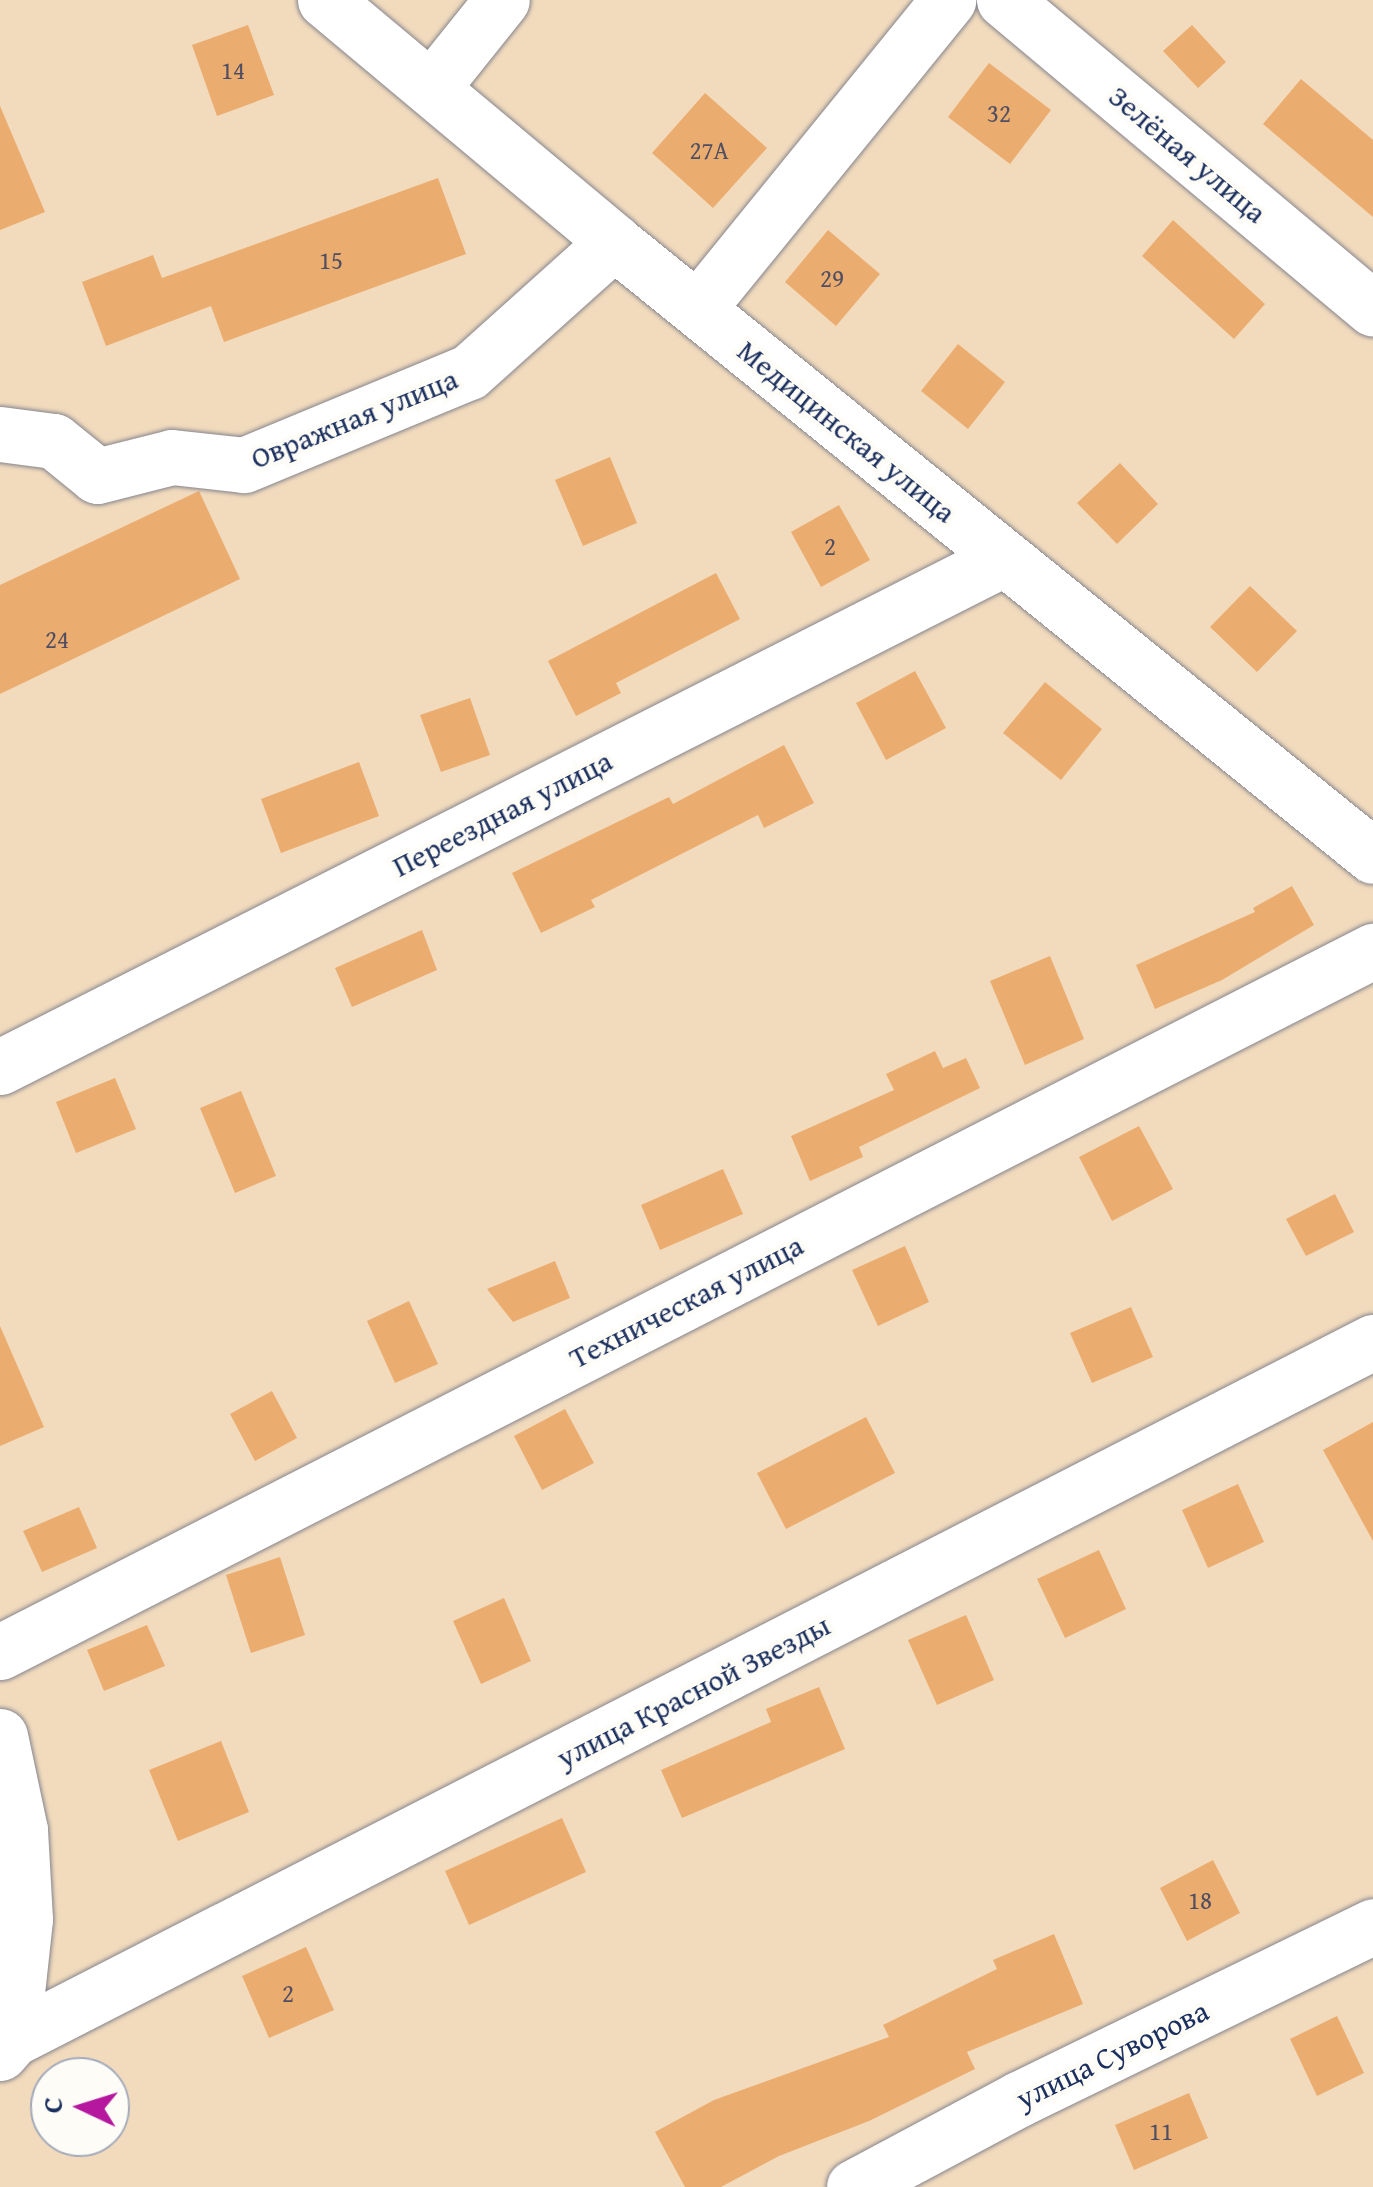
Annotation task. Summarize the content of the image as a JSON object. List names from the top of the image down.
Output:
{
  "streets": {
    "street": [
      "Зелёная улица",
      "Овражная улица",
      "Медицинская улица",
      "Переездная улица",
      "Техническая улица",
      "улица Красной Звезды",
      "улица Суворова"
    ]
  },
  "crossings": [
    ["Овражная улица", "Медицинская улица"],
    ["Медицинская улица", "Переездная улица"]
  ],
  "house_numbers": [
    "14",
    "32",
    "27А",
    "15",
    "29",
    "2",
    "24",
    "18",
    "2",
    "11"
  ],
  "north": "left"
}
